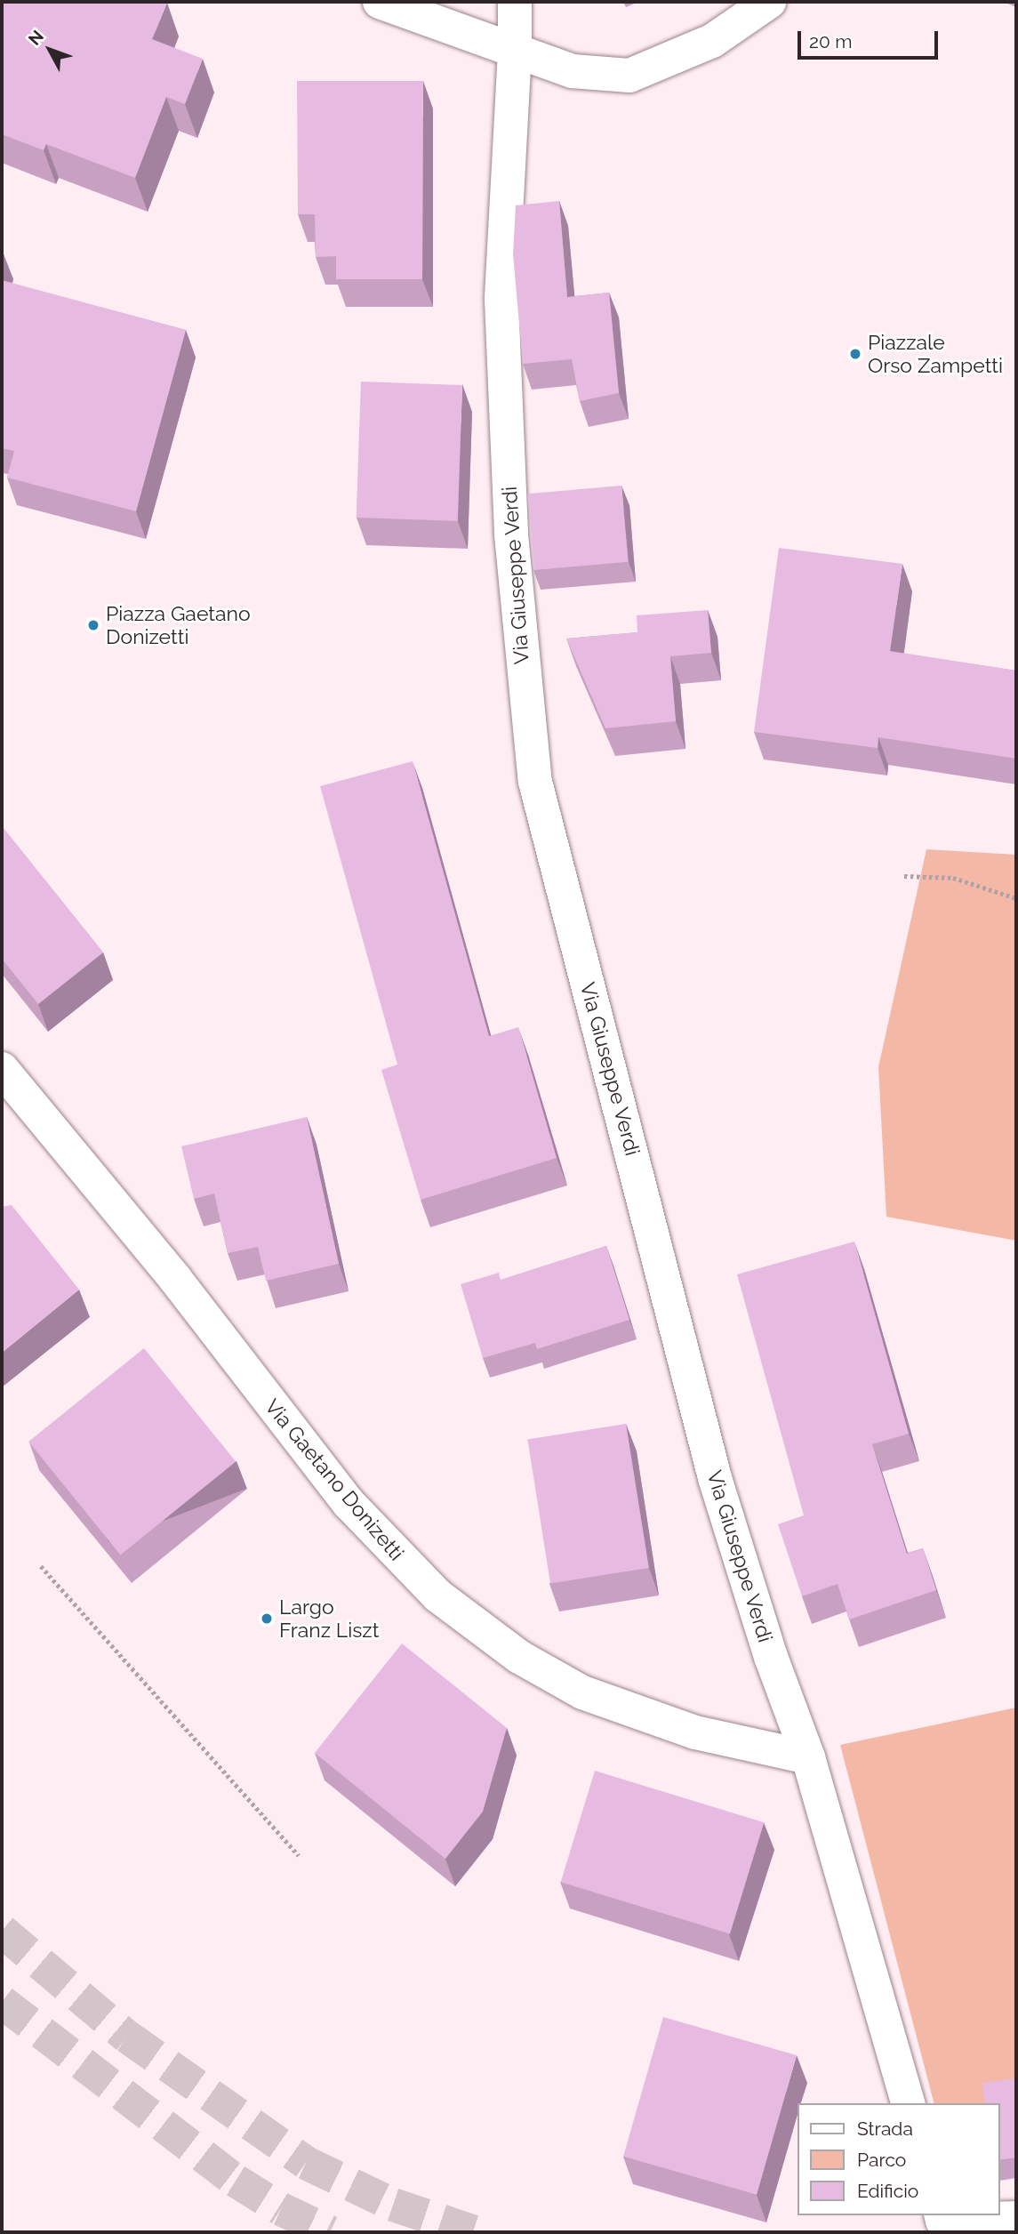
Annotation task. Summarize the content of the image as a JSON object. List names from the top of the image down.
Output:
{
  "streets": {
    "street": ["Via Giuseppe Verdi", "Via Gaetano Donizetti"]
  },
  "crossings": [
    ["Via Giuseppe Verdi", "Via Gaetano Donizetti"]
  ],
  "places": ["Piazzale Orso Zampetti", "Piazza Gaetano Donizetti", "Largo Franz Liszt"],
  "legend": ["Strada", "Parco", "Edificio"],
  "scale_bar": "20 m",
  "north": "top left"
}
